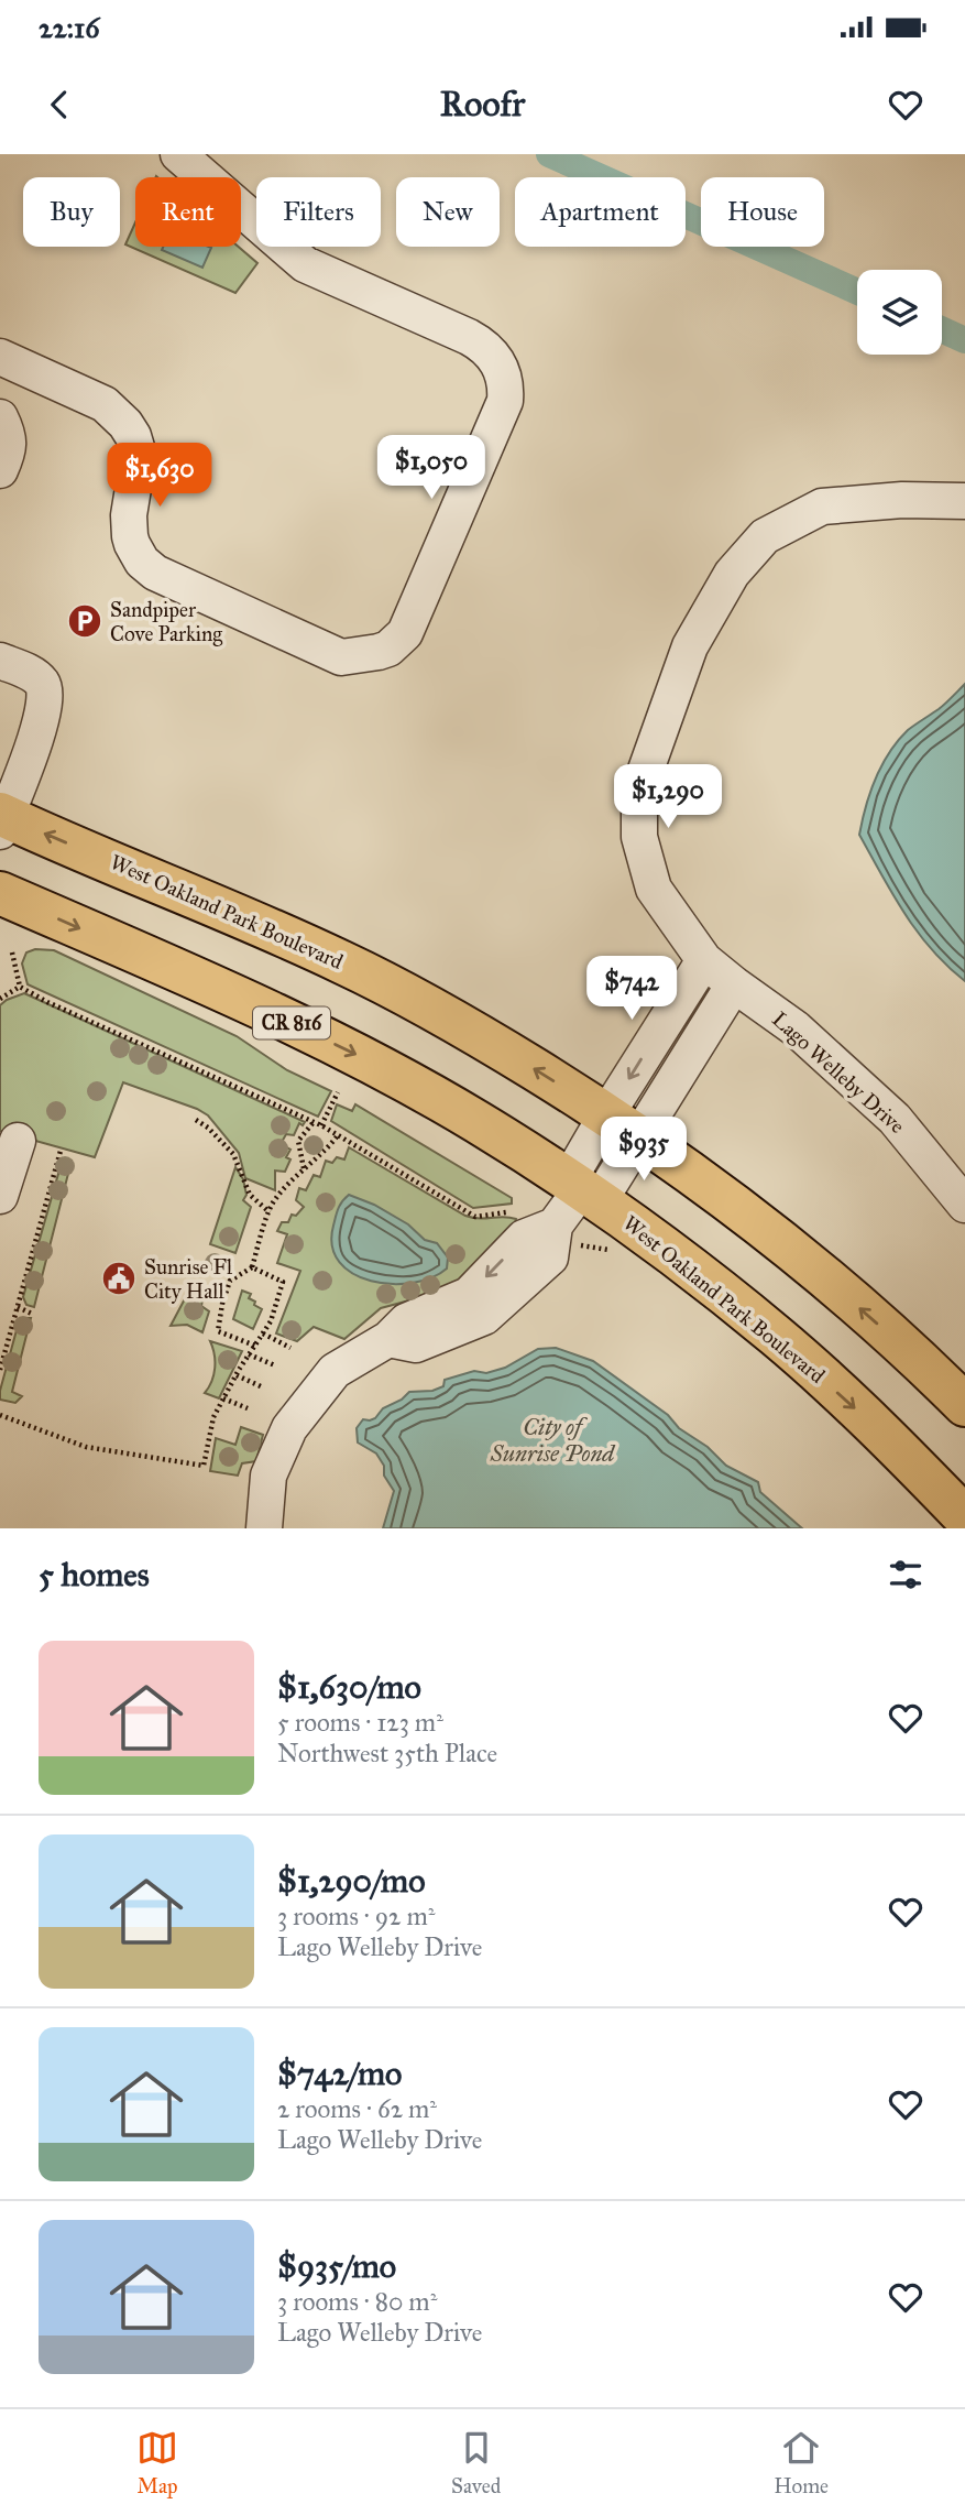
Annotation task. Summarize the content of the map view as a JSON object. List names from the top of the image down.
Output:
{
  "streets": {
    "main road": ["West Oakland Park Boulevard", "CR 816"],
    "street": ["Lago Welleby Drive"]
  },
  "water": ["City of Sunrise Pond"],
  "places": {
    "parking": ["Sandpiper Cove Parking"],
    "public building": ["Sunrise Fl City Hall"]
  },
  "page": {
    "status": "22:16",
    "header": "Roofr",
    "chip": [
      "Buy",
      "Rent",
      "Filters",
      "New",
      "Apartment",
      "House"
    ],
    "price": [
      "$1,050",
      "$1,630",
      "$1,290",
      "$742",
      "$935"
    ],
    "heading": "5 homes",
    "list": [
      {
        "name": "$1,630/mo",
        "note": "5 rooms · 123 m² · Northwest 35th Place"
      },
      {
        "name": "$1,290/mo",
        "note": "3 rooms · 92 m² · Lago Welleby Drive"
      },
      {
        "name": "$742/mo",
        "note": "2 rooms · 62 m² · Lago Welleby Drive"
      },
      {
        "name": "$935/mo",
        "note": "3 rooms · 80 m² · Lago Welleby Drive"
      }
    ],
    "tabs": ["Map", "Saved", "Home"]
  }
}
